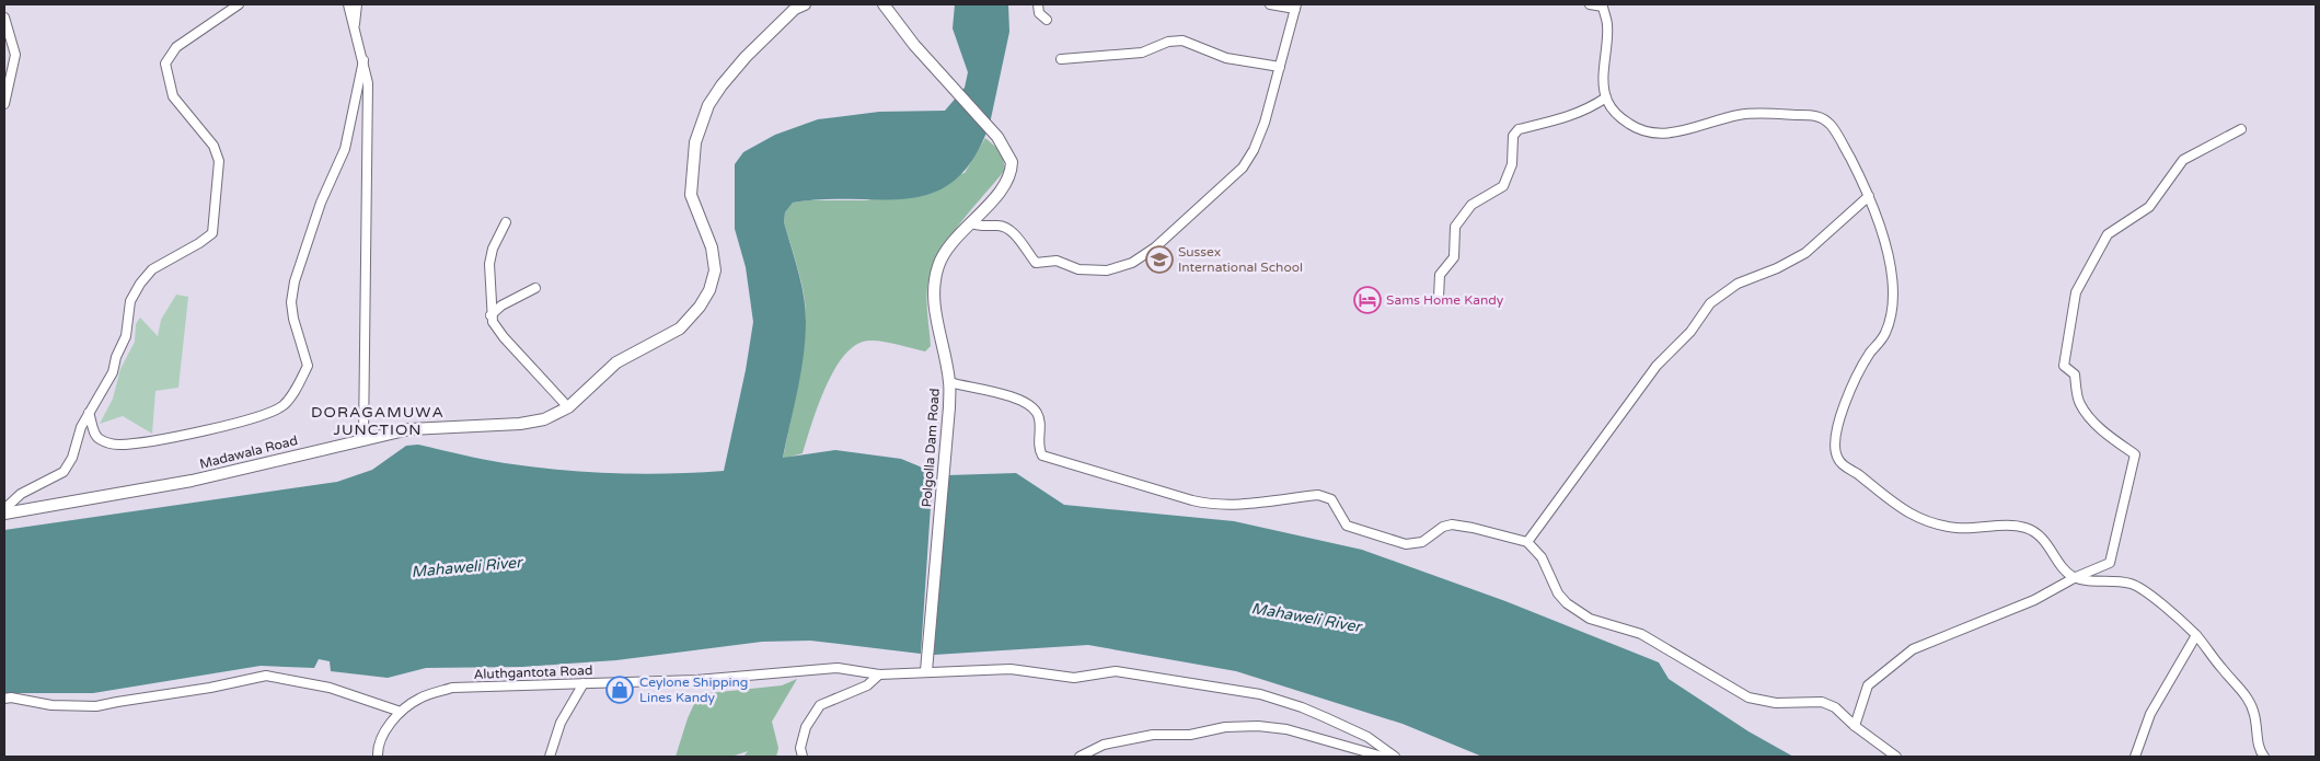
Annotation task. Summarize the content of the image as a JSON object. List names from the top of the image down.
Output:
{
  "streets": {
    "main road": ["Polgolla Dam Road", "Madawala Road"],
    "street": ["Aluthgantota Road"]
  },
  "crossings": [
    ["Polgolla Dam Road", "Aluthgantota Road"]
  ],
  "districts": ["DORAGAMUWA JUNCTION"],
  "water": ["Mahaweli River"],
  "places": {
    "school or university": ["Sussex International School"],
    "hotel": ["Sams Home Kandy"],
    "shop": ["Ceylone Shipping Lines Kandy"]
  }
}
